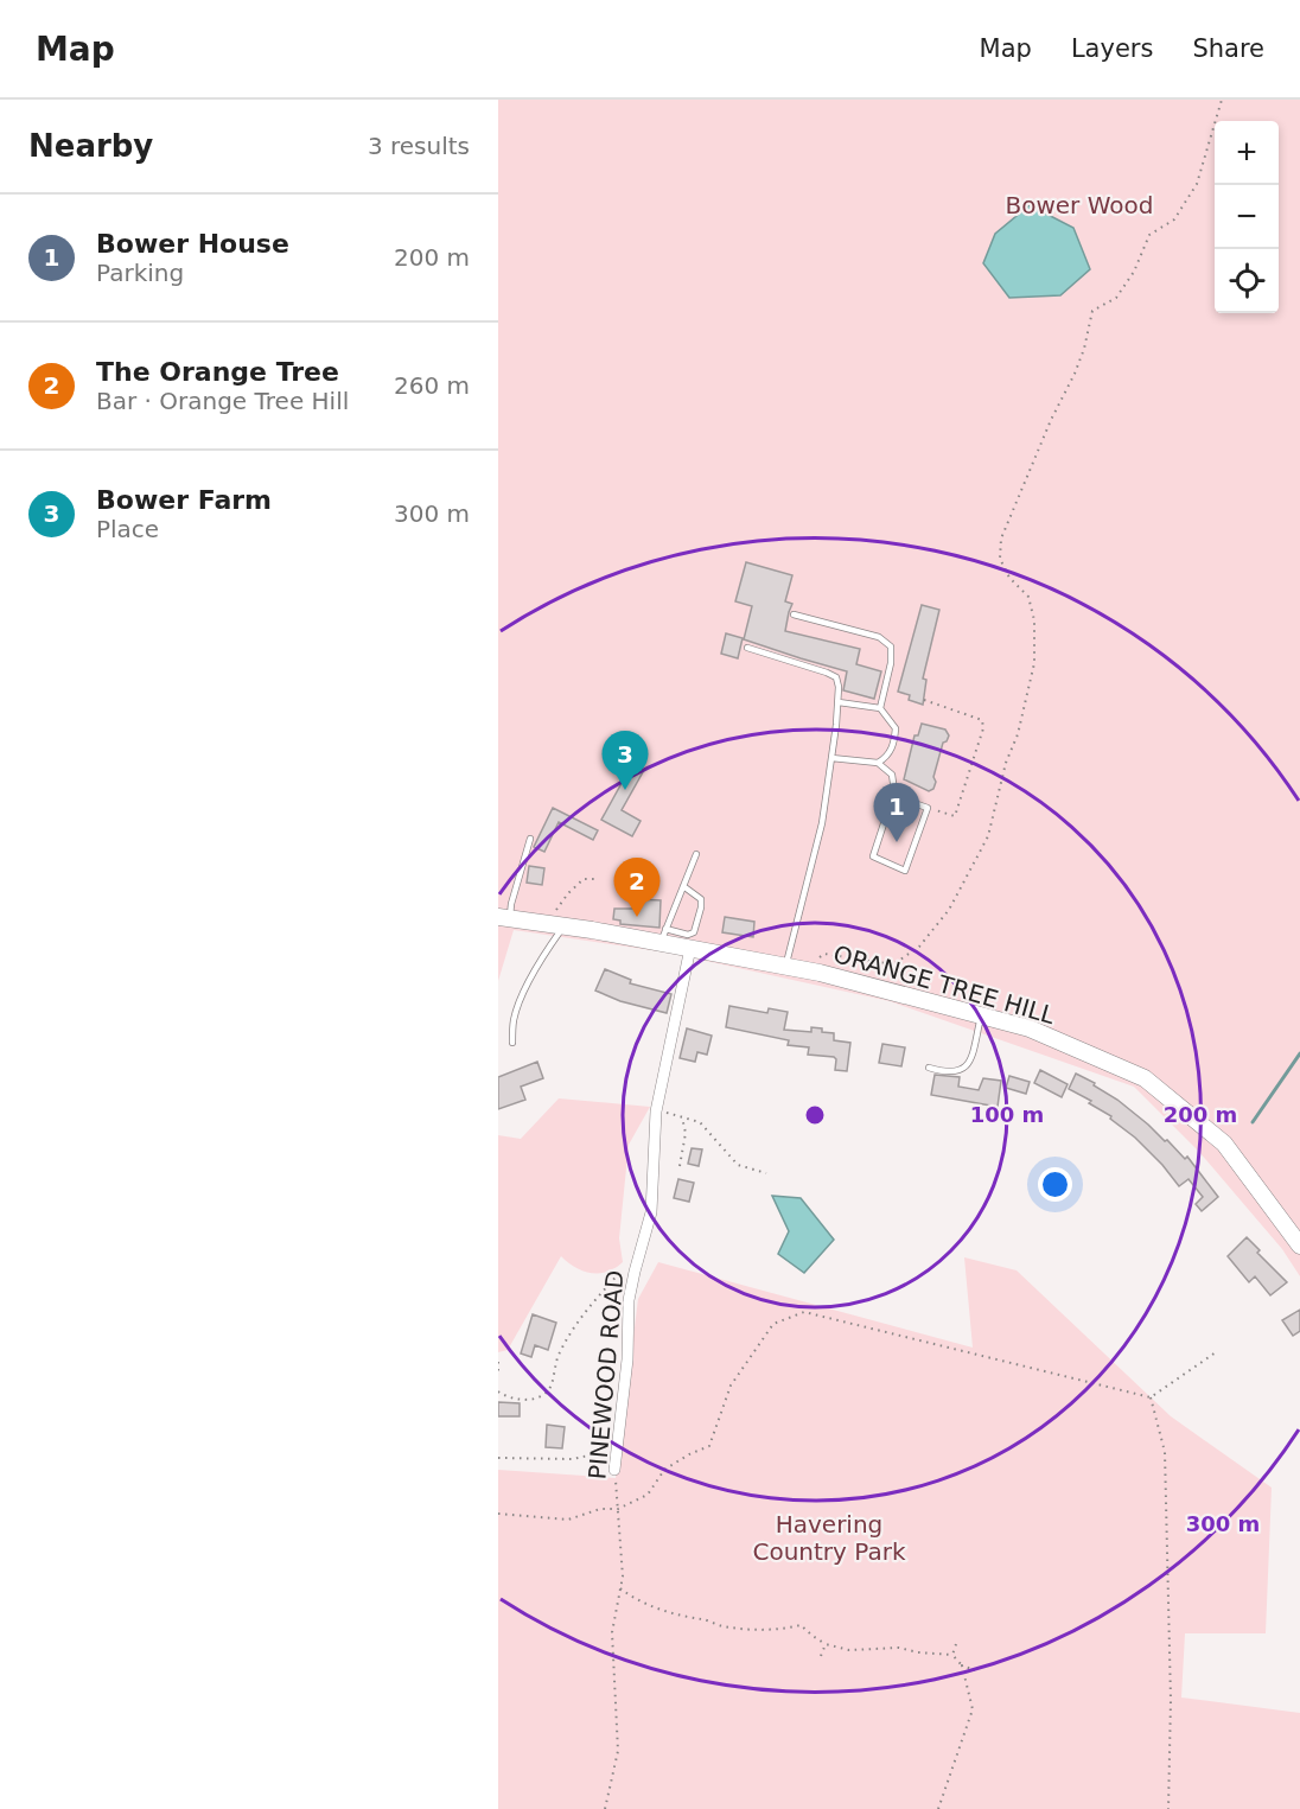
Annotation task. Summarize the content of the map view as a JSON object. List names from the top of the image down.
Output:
{
  "streets": {
    "main road": ["ORANGE TREE HILL"],
    "street": ["PINEWOOD ROAD"]
  },
  "crossings": [
    ["ORANGE TREE HILL", "PINEWOOD ROAD"]
  ],
  "parks": ["Bower Wood", "Havering Country Park"],
  "page": {
    "header": "Map",
    "nav": ["Map", "Layers", "Share"],
    "heading": ["Nearby", "3 results"],
    "map_buttons": ["+", "−"],
    "list": [
      {
        "mark": "1",
        "name": "Bower House",
        "note": "Parking",
        "value": "200 m"
      },
      {
        "mark": "2",
        "name": "The Orange Tree",
        "note": "Bar · Orange Tree Hill",
        "value": "260 m"
      },
      {
        "mark": "3",
        "name": "Bower Farm",
        "note": "Place",
        "value": "300 m"
      }
    ],
    "pins": ["3", "1", "2"]
  },
  "rings": ["100 m", "200 m", "300 m"]
}
